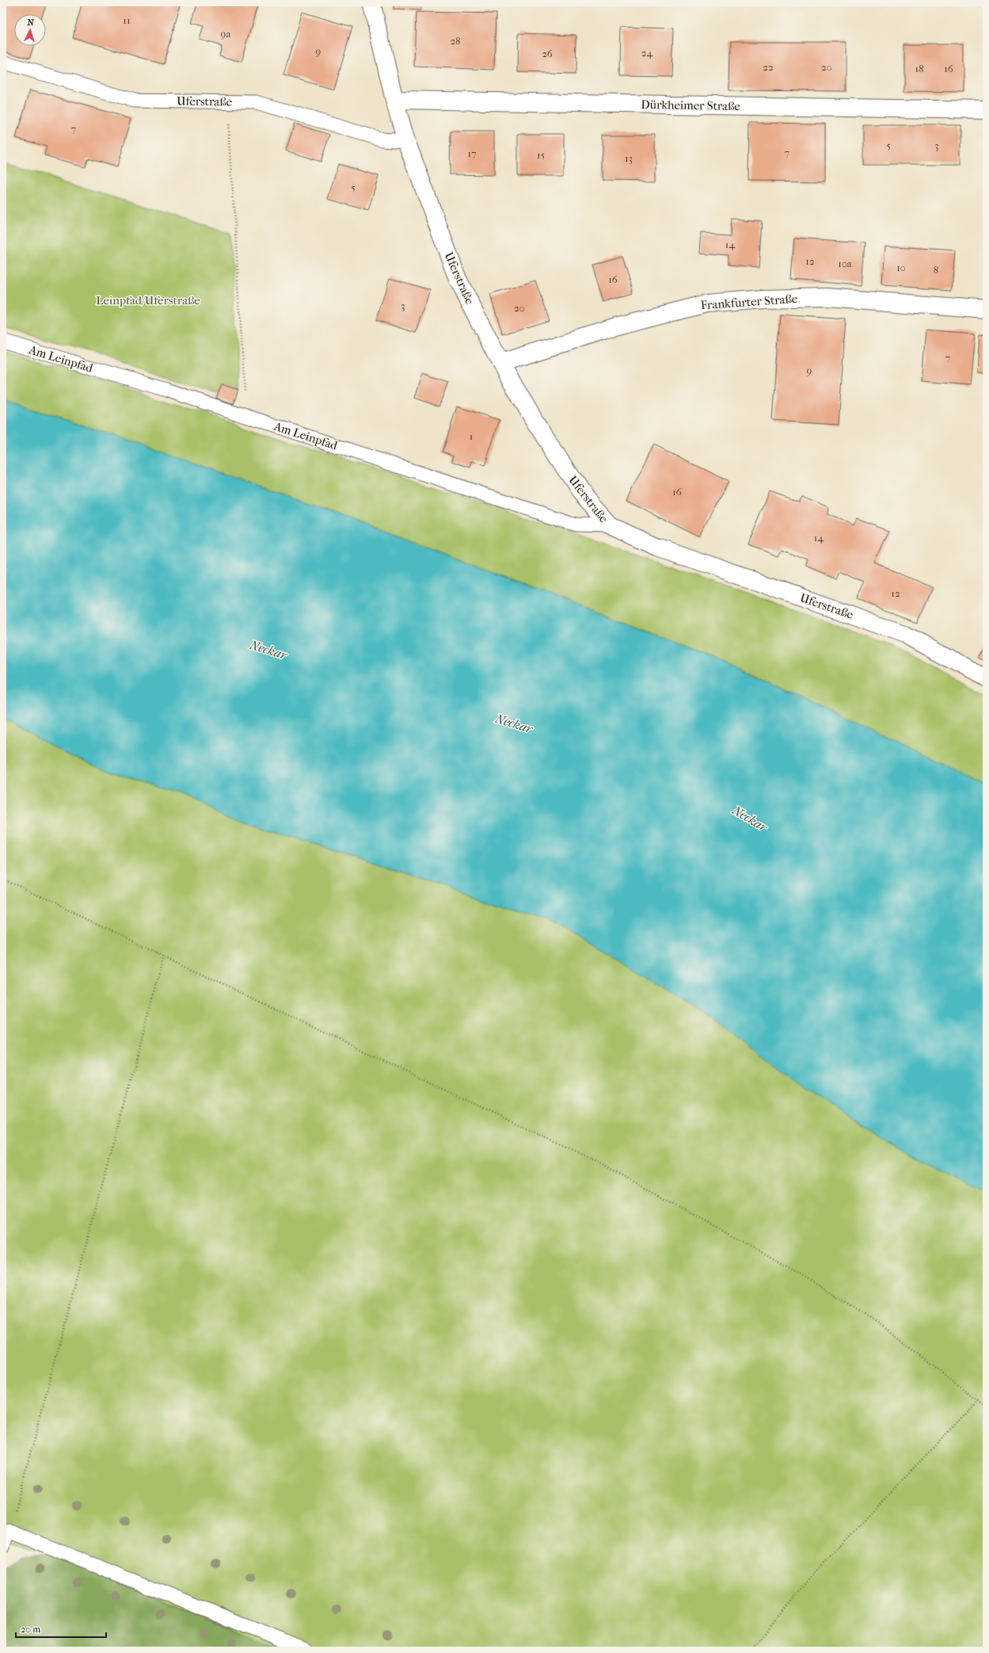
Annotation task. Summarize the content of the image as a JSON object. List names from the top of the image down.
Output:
{
  "streets": {
    "street": ["Uferstraße", "Dürkheimer Straße", "Frankfurter Straße"],
    "lane": ["Am Leinpfad"]
  },
  "crossings": [
    ["Uferstraße", "Dürkheimer Straße"],
    ["Uferstraße", "Frankfurter Straße"],
    ["Uferstraße", "Am Leinpfad"]
  ],
  "water": ["Neckar"],
  "parks": ["Leinpfad/Uferstraße"],
  "house_numbers": [
    "11",
    "9a",
    "28",
    "9",
    "24",
    "26",
    "22",
    "20",
    "18",
    "16",
    "7",
    "5",
    "3",
    "7",
    "17",
    "15",
    "13",
    "5",
    "14",
    "12",
    "10a",
    "10",
    "8",
    "16",
    "3",
    "20",
    "7",
    "9",
    "1",
    "16",
    "14",
    "12"
  ],
  "scale_bar": "20 m",
  "north": "top"
}
